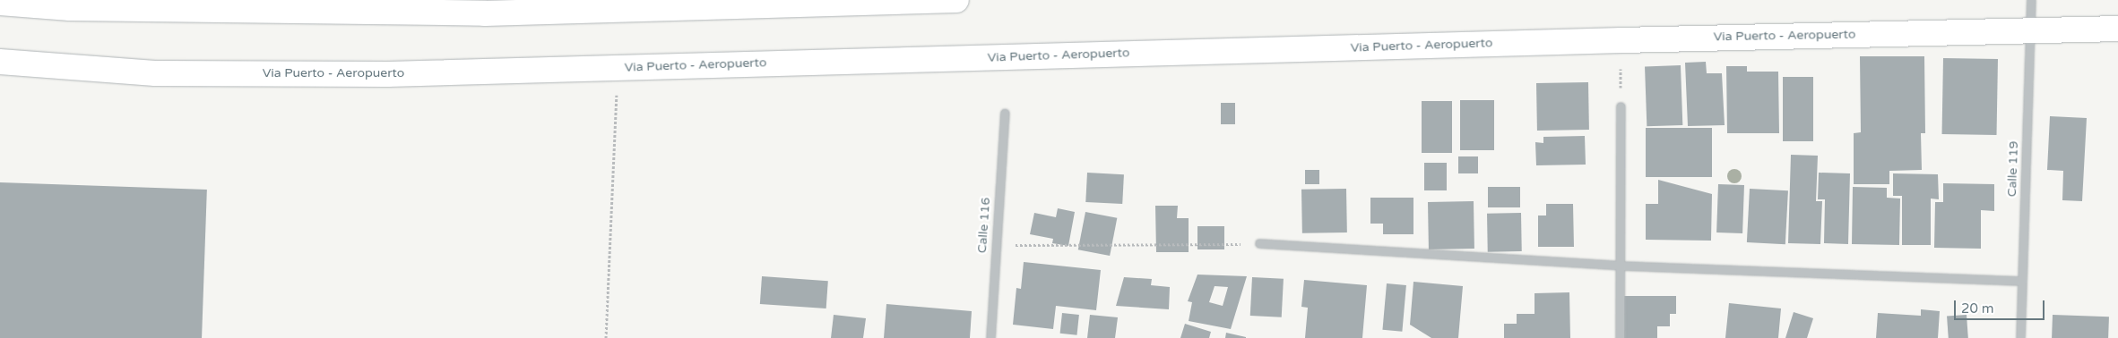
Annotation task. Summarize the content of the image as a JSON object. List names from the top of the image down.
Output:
{
  "streets": {
    "main road": ["Via Puerto - Aeropuerto"],
    "street": ["Calle 119", "Calle 116"]
  },
  "crossings": [
    ["Via Puerto - Aeropuerto", "Calle 119"]
  ],
  "scale_bar": "20 m"
}
